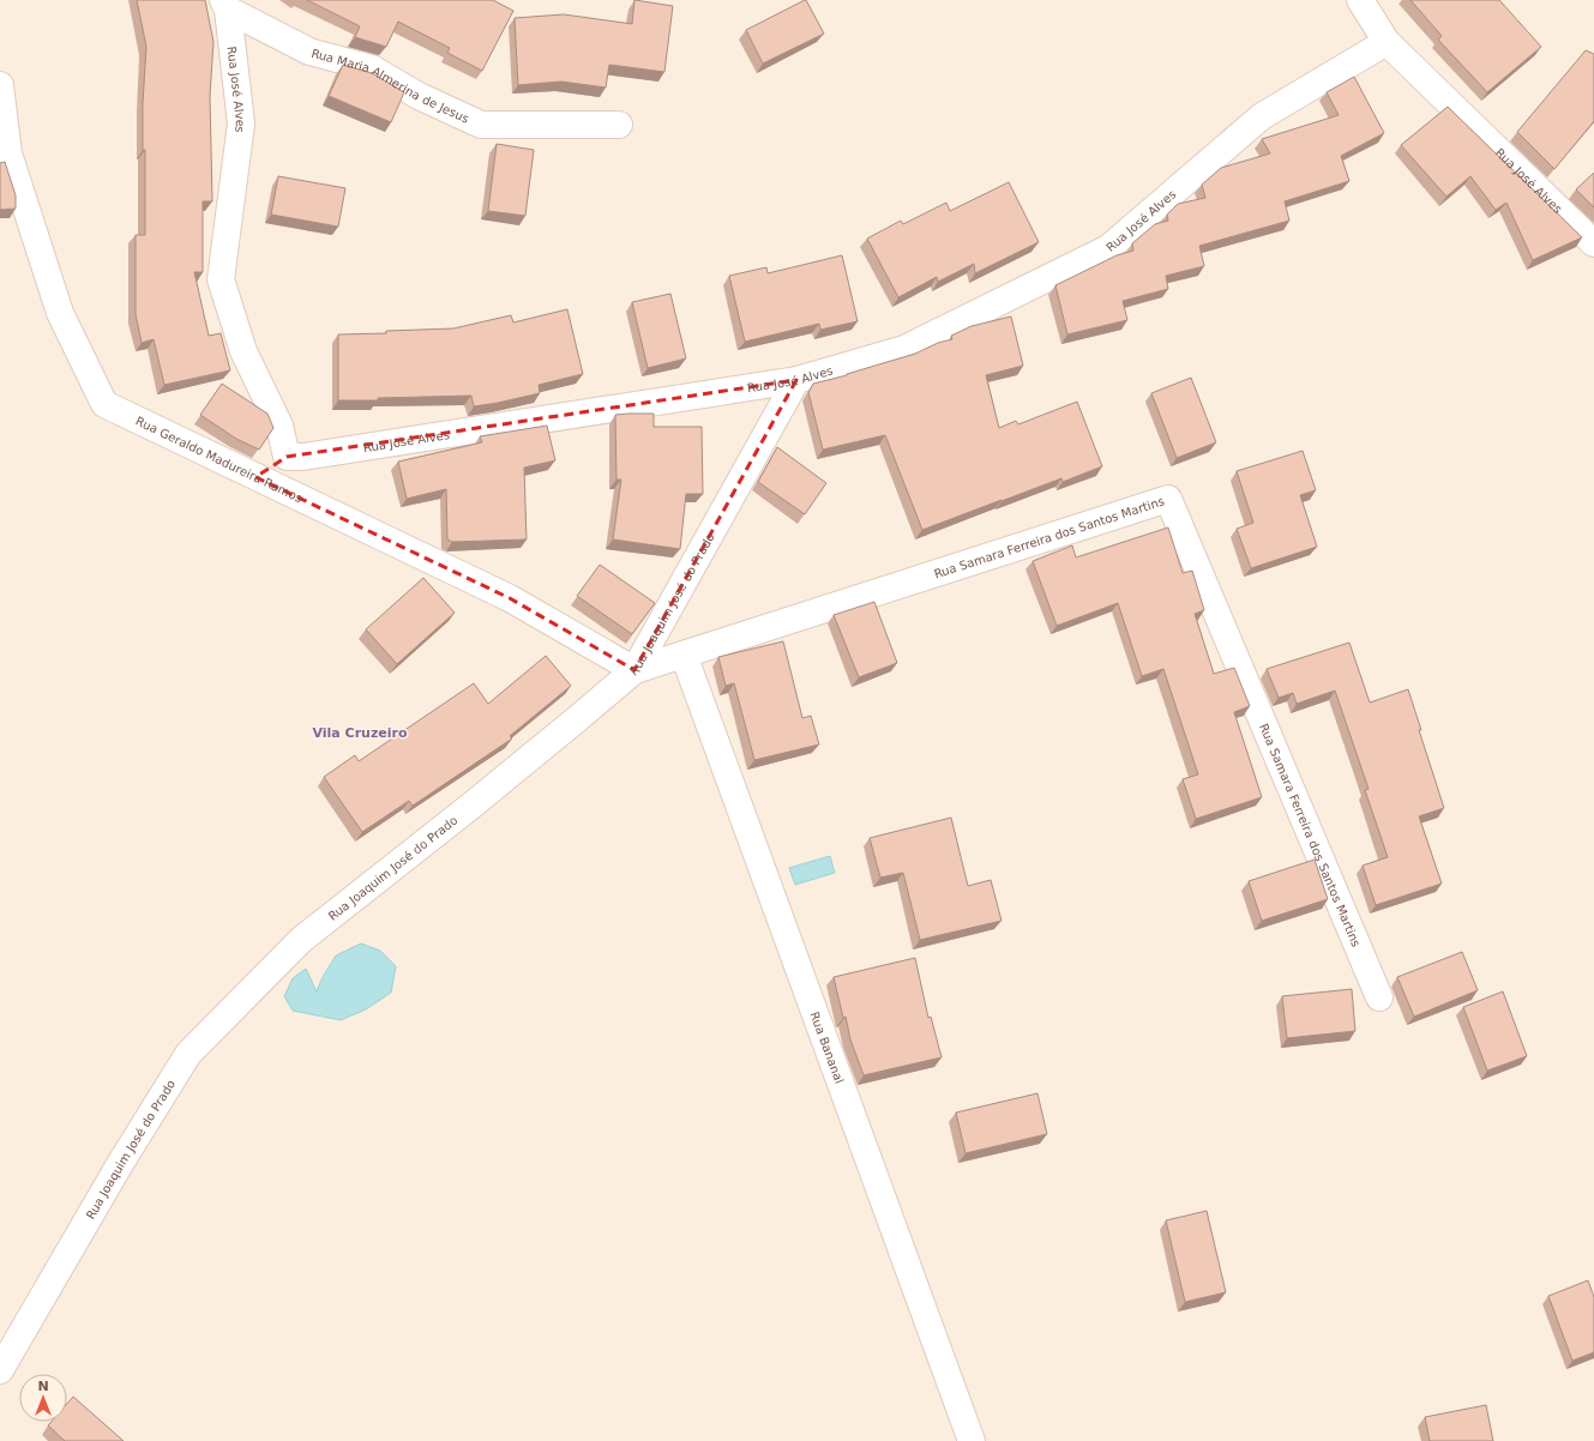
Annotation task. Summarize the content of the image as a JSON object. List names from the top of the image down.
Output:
{
  "streets": {
    "street": [
      "Rua Maria Almerina de Jesus",
      "Rua José Alves",
      "Rua Geraldo Madureira Ramos",
      "Rua Samara Ferreira dos Santos Martins",
      "Rua Joaquim José do Prado",
      "Rua Bananal"
    ]
  },
  "crossings": [
    ["Rua Maria Almerina de Jesus", "Rua José Alves"],
    ["Rua José Alves", "Rua Joaquim José do Prado"],
    ["Rua Geraldo Madureira Ramos", "Rua Samara Ferreira dos Santos Martins"],
    ["Rua Geraldo Madureira Ramos", "Rua Joaquim José do Prado"],
    ["Rua Samara Ferreira dos Santos Martins", "Rua Joaquim José do Prado"],
    ["Rua Samara Ferreira dos Santos Martins", "Rua Bananal"]
  ],
  "districts": ["Vila Cruzeiro"],
  "north": "top"
}
